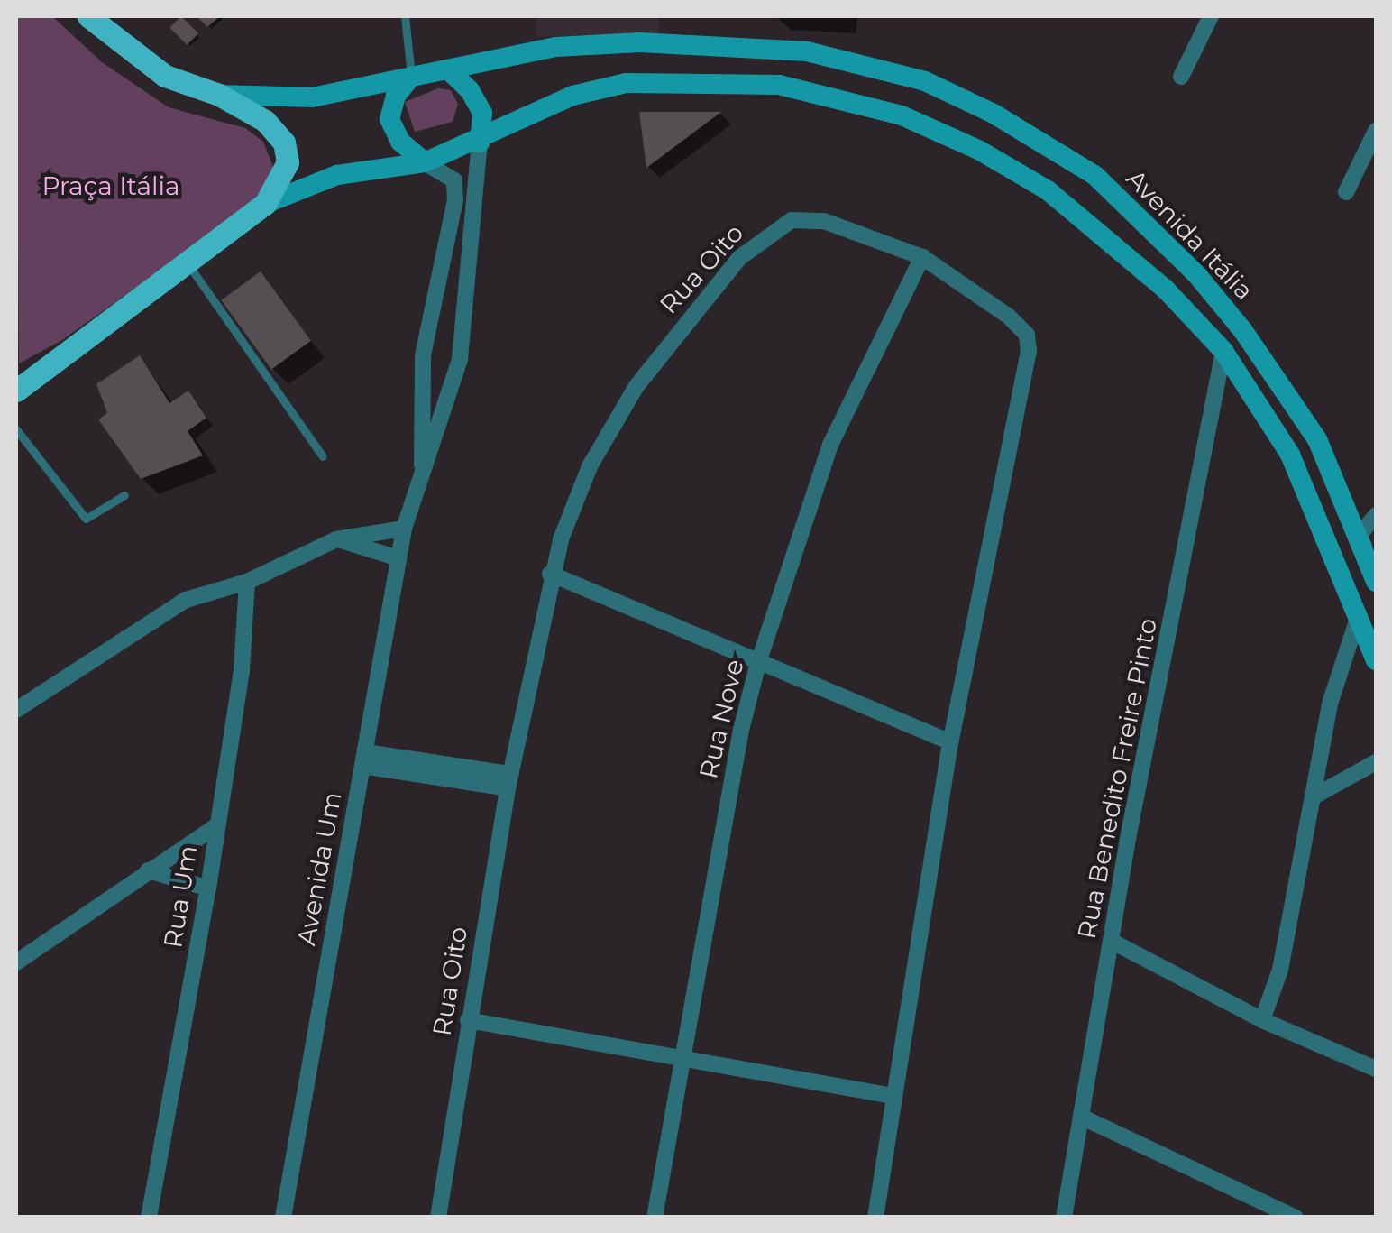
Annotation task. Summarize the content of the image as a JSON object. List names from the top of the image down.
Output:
{
  "streets": {
    "main road": ["Avenida Itália"],
    "street": [
      "Rua Oito",
      "Rua Nove",
      "Rua Benedito Freire Pinto",
      "Avenida Um",
      "Rua Um"
    ]
  },
  "crossings": [
    ["Rua Oito", "Rua Nove"]
  ],
  "parks": ["Praça Itália"]
}
